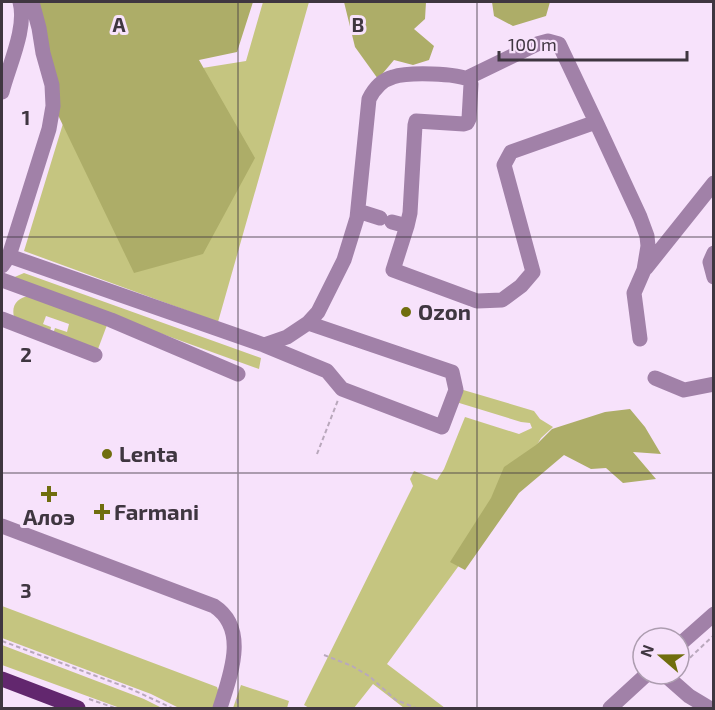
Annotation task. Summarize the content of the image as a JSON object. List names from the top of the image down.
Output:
{
  "places": {
    "other": ["Ozon", "Lenta"],
    "health": ["Алоэ", "Farmani"]
  },
  "scale_bar": "100 m",
  "north": "left",
  "grid": {
    "columns": ["A", "B"],
    "rows": ["1", "2", "3"]
  }
}
